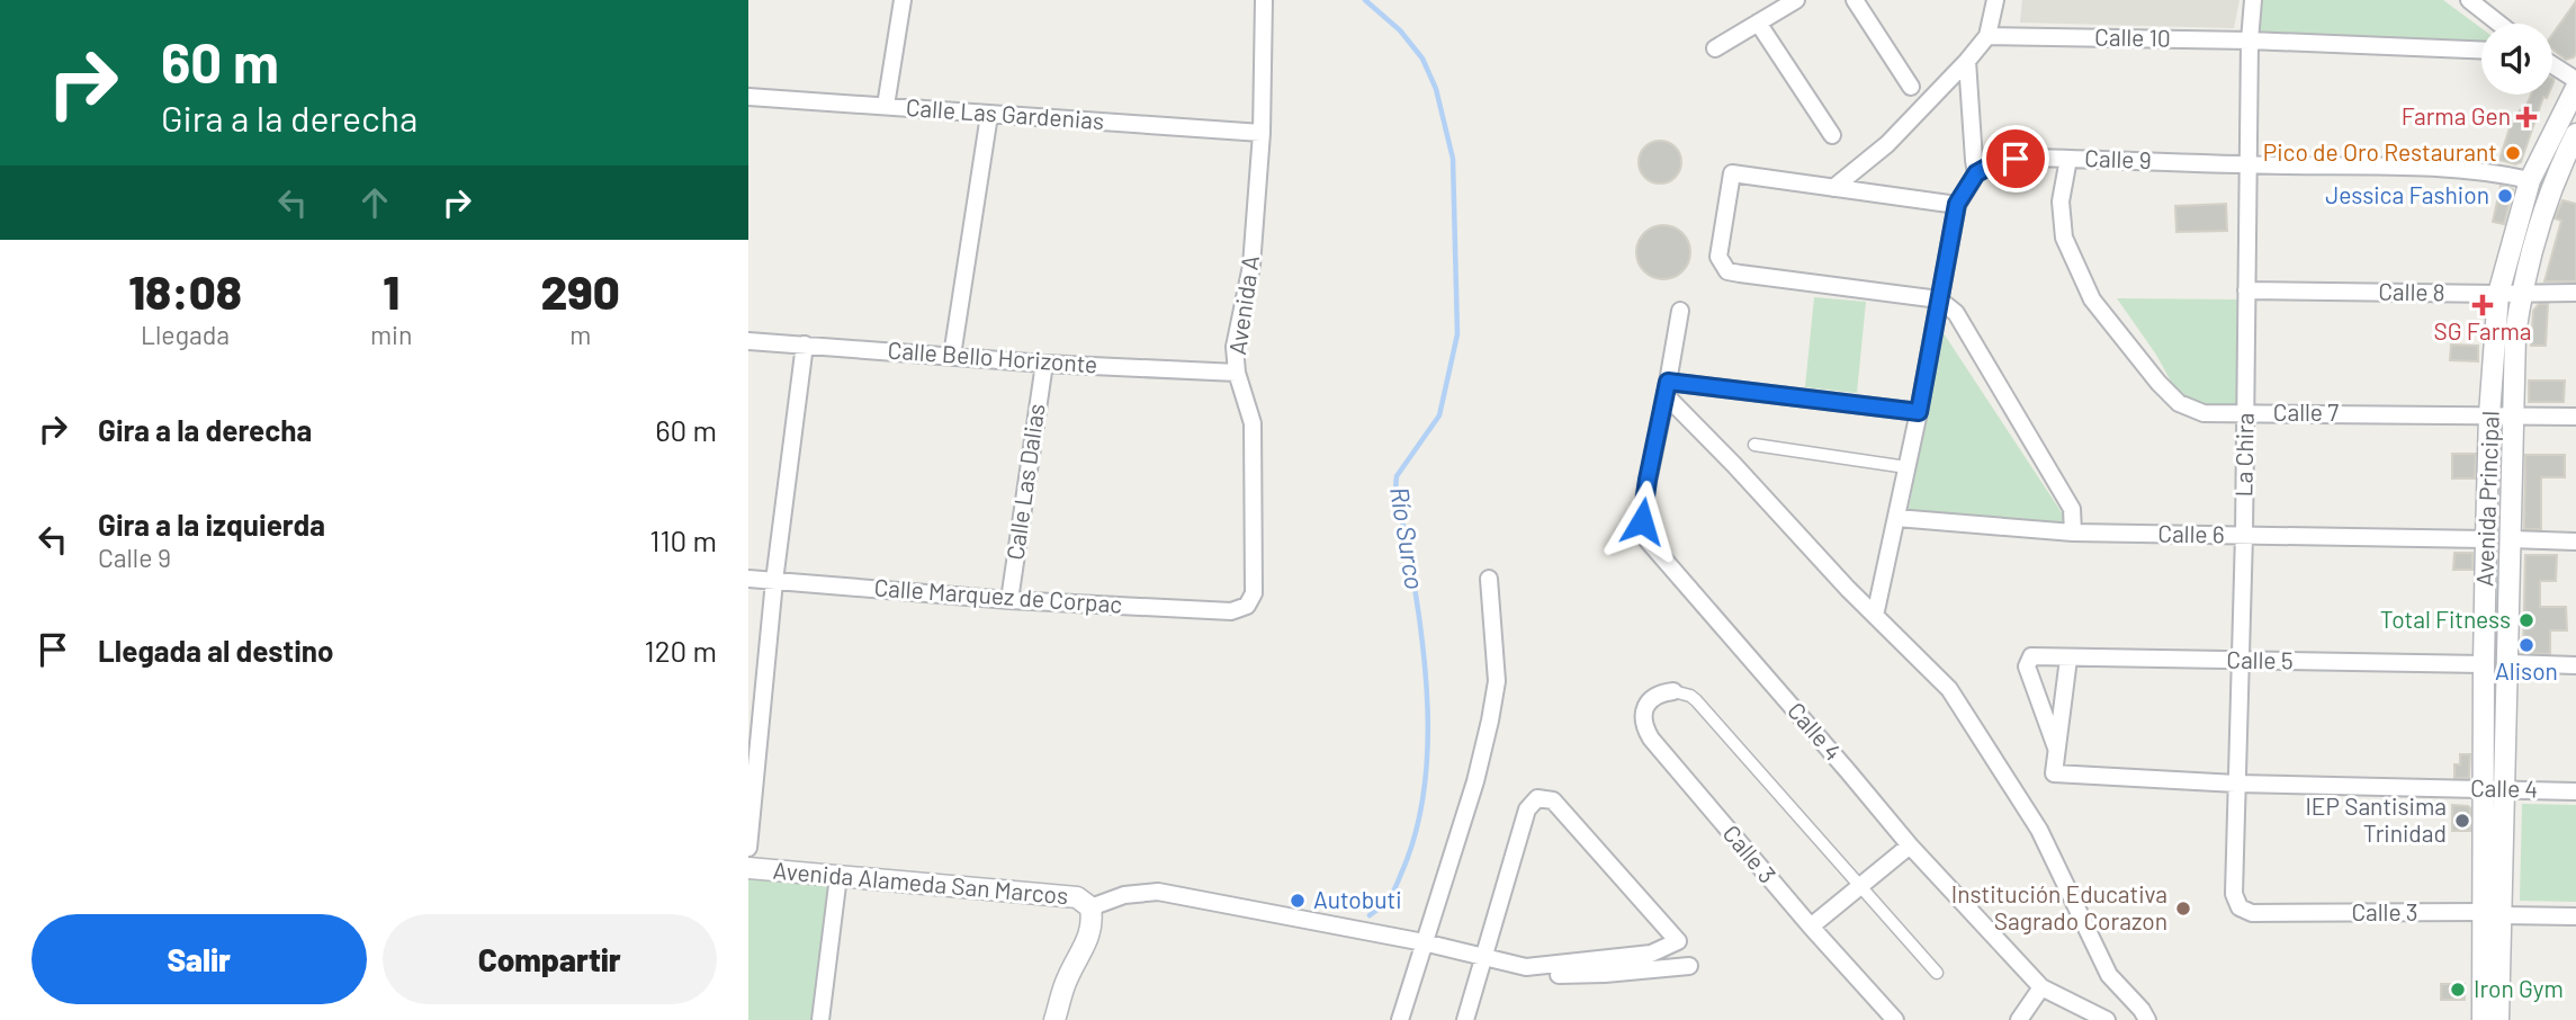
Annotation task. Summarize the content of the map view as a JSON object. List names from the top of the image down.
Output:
{
  "streets": {
    "street": [
      "Calle 10",
      "Calle Las Gardenias",
      "Calle 9",
      "Calle 8",
      "Avenida A",
      "Calle Bello Horizonte",
      "Calle 7",
      "La Chira",
      "Calle Las Dalias",
      "Avenida Principal",
      "Calle 6",
      "Calle Marquez de Corpac",
      "Calle 5",
      "Calle 4",
      "Calle 3",
      "Avenida Alameda San Marcos"
    ]
  },
  "crossings": [
    ["Calle 10", "La Chira"],
    ["Calle Las Gardenias", "Avenida A"],
    ["Calle 9", "Calle 7"],
    ["Calle 9", "La Chira"],
    ["Calle 9", "Avenida Principal"],
    ["Calle 8", "La Chira"],
    ["Calle 8", "Avenida Principal"],
    ["Avenida A", "Calle Bello Horizonte"],
    ["Avenida A", "Calle Marquez de Corpac"],
    ["Calle Bello Horizonte", "Calle Las Dalias"],
    ["Calle 7", "La Chira"],
    ["Calle 7", "Avenida Principal"],
    ["La Chira", "Calle 6"],
    ["La Chira", "Calle 5"],
    ["La Chira", "Calle 4"],
    ["La Chira", "Calle 3"],
    ["Calle Las Dalias", "Calle Marquez de Corpac"],
    ["Avenida Principal", "Calle 6"],
    ["Avenida Principal", "Calle 5"],
    ["Avenida Principal", "Calle 4"],
    ["Avenida Principal", "Calle 3"],
    ["Calle 5", "Calle 4"]
  ],
  "water": ["Río Surco"],
  "places": {
    "health": ["Farma Gen", "SG Farma"],
    "other": [
      "Pico de Oro Restaurant",
      "Jessica Fashion",
      "Total Fitness",
      "Alison",
      "IEP Santisima Trinidad",
      "Autobuti",
      "Institución Educativa Sagrado Corazon",
      "Iron Gym"
    ]
  },
  "page": {
    "turn": ["60 m", "Gira a la derecha"],
    "eta": [
      "18:08",
      "Llegada",
      "1",
      "min",
      "290",
      "m"
    ],
    "list": [
      {
        "name": "Gira a la derecha",
        "value": "60 m"
      },
      {
        "name": "Gira a la izquierda",
        "note": "Calle 9",
        "value": "110 m"
      },
      {
        "name": "Llegada al destino",
        "value": "120 m"
      }
    ],
    "buttons": ["Salir", "Compartir"]
  }
}
